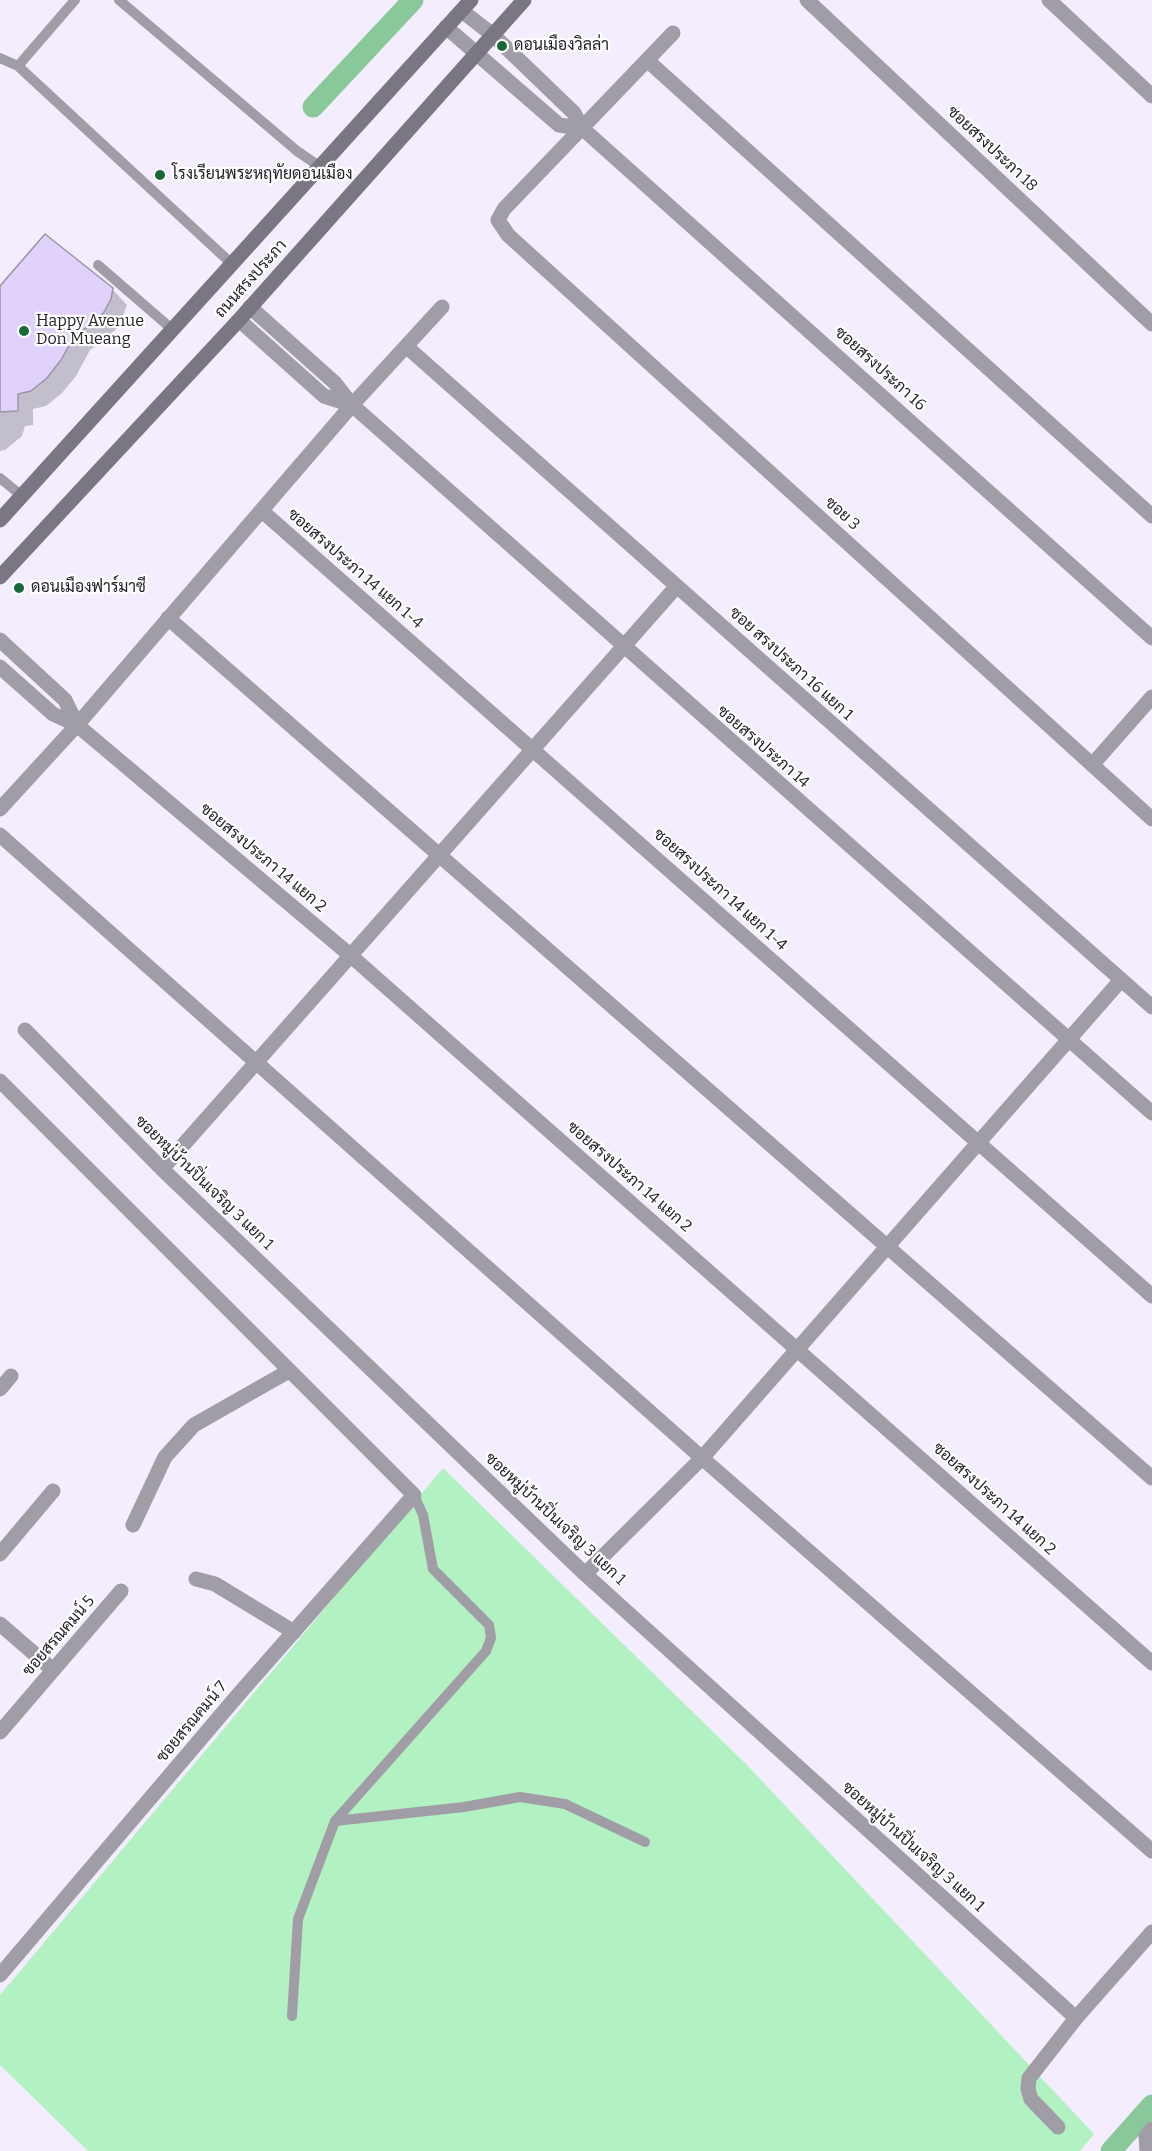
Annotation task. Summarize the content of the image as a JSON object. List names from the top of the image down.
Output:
{
  "streets": {
    "main road": ["ถนนสรงประภา"],
    "street": [
      "ซอยสรงประภา 18",
      "ซอยสรงประภา 16",
      "ซอย 3",
      "ซอยสรงประภา 14 แยก 1-4",
      "ซอย สรงประภา 16 แยก 1",
      "ซอยสรงประภา 14",
      "ซอยสรงประภา 14 แยก 2",
      "ซอยหมู่บ้านปิ่นเจริญ 3 แยก 1",
      "ซอยสรณคมน์ 5",
      "ซอยสรณคมน์ 7"
    ]
  },
  "crossings": [
    ["ซอยสรงประภา 16", "ซอย 3"]
  ],
  "places": [
    "ดอนเมืองวิลล่า",
    "โรงเรียนพระหฤทัยดอนเมือง",
    "Happy Avenue Don Mueang",
    "ดอนเมืองฟาร์มาซี"
  ]
}
